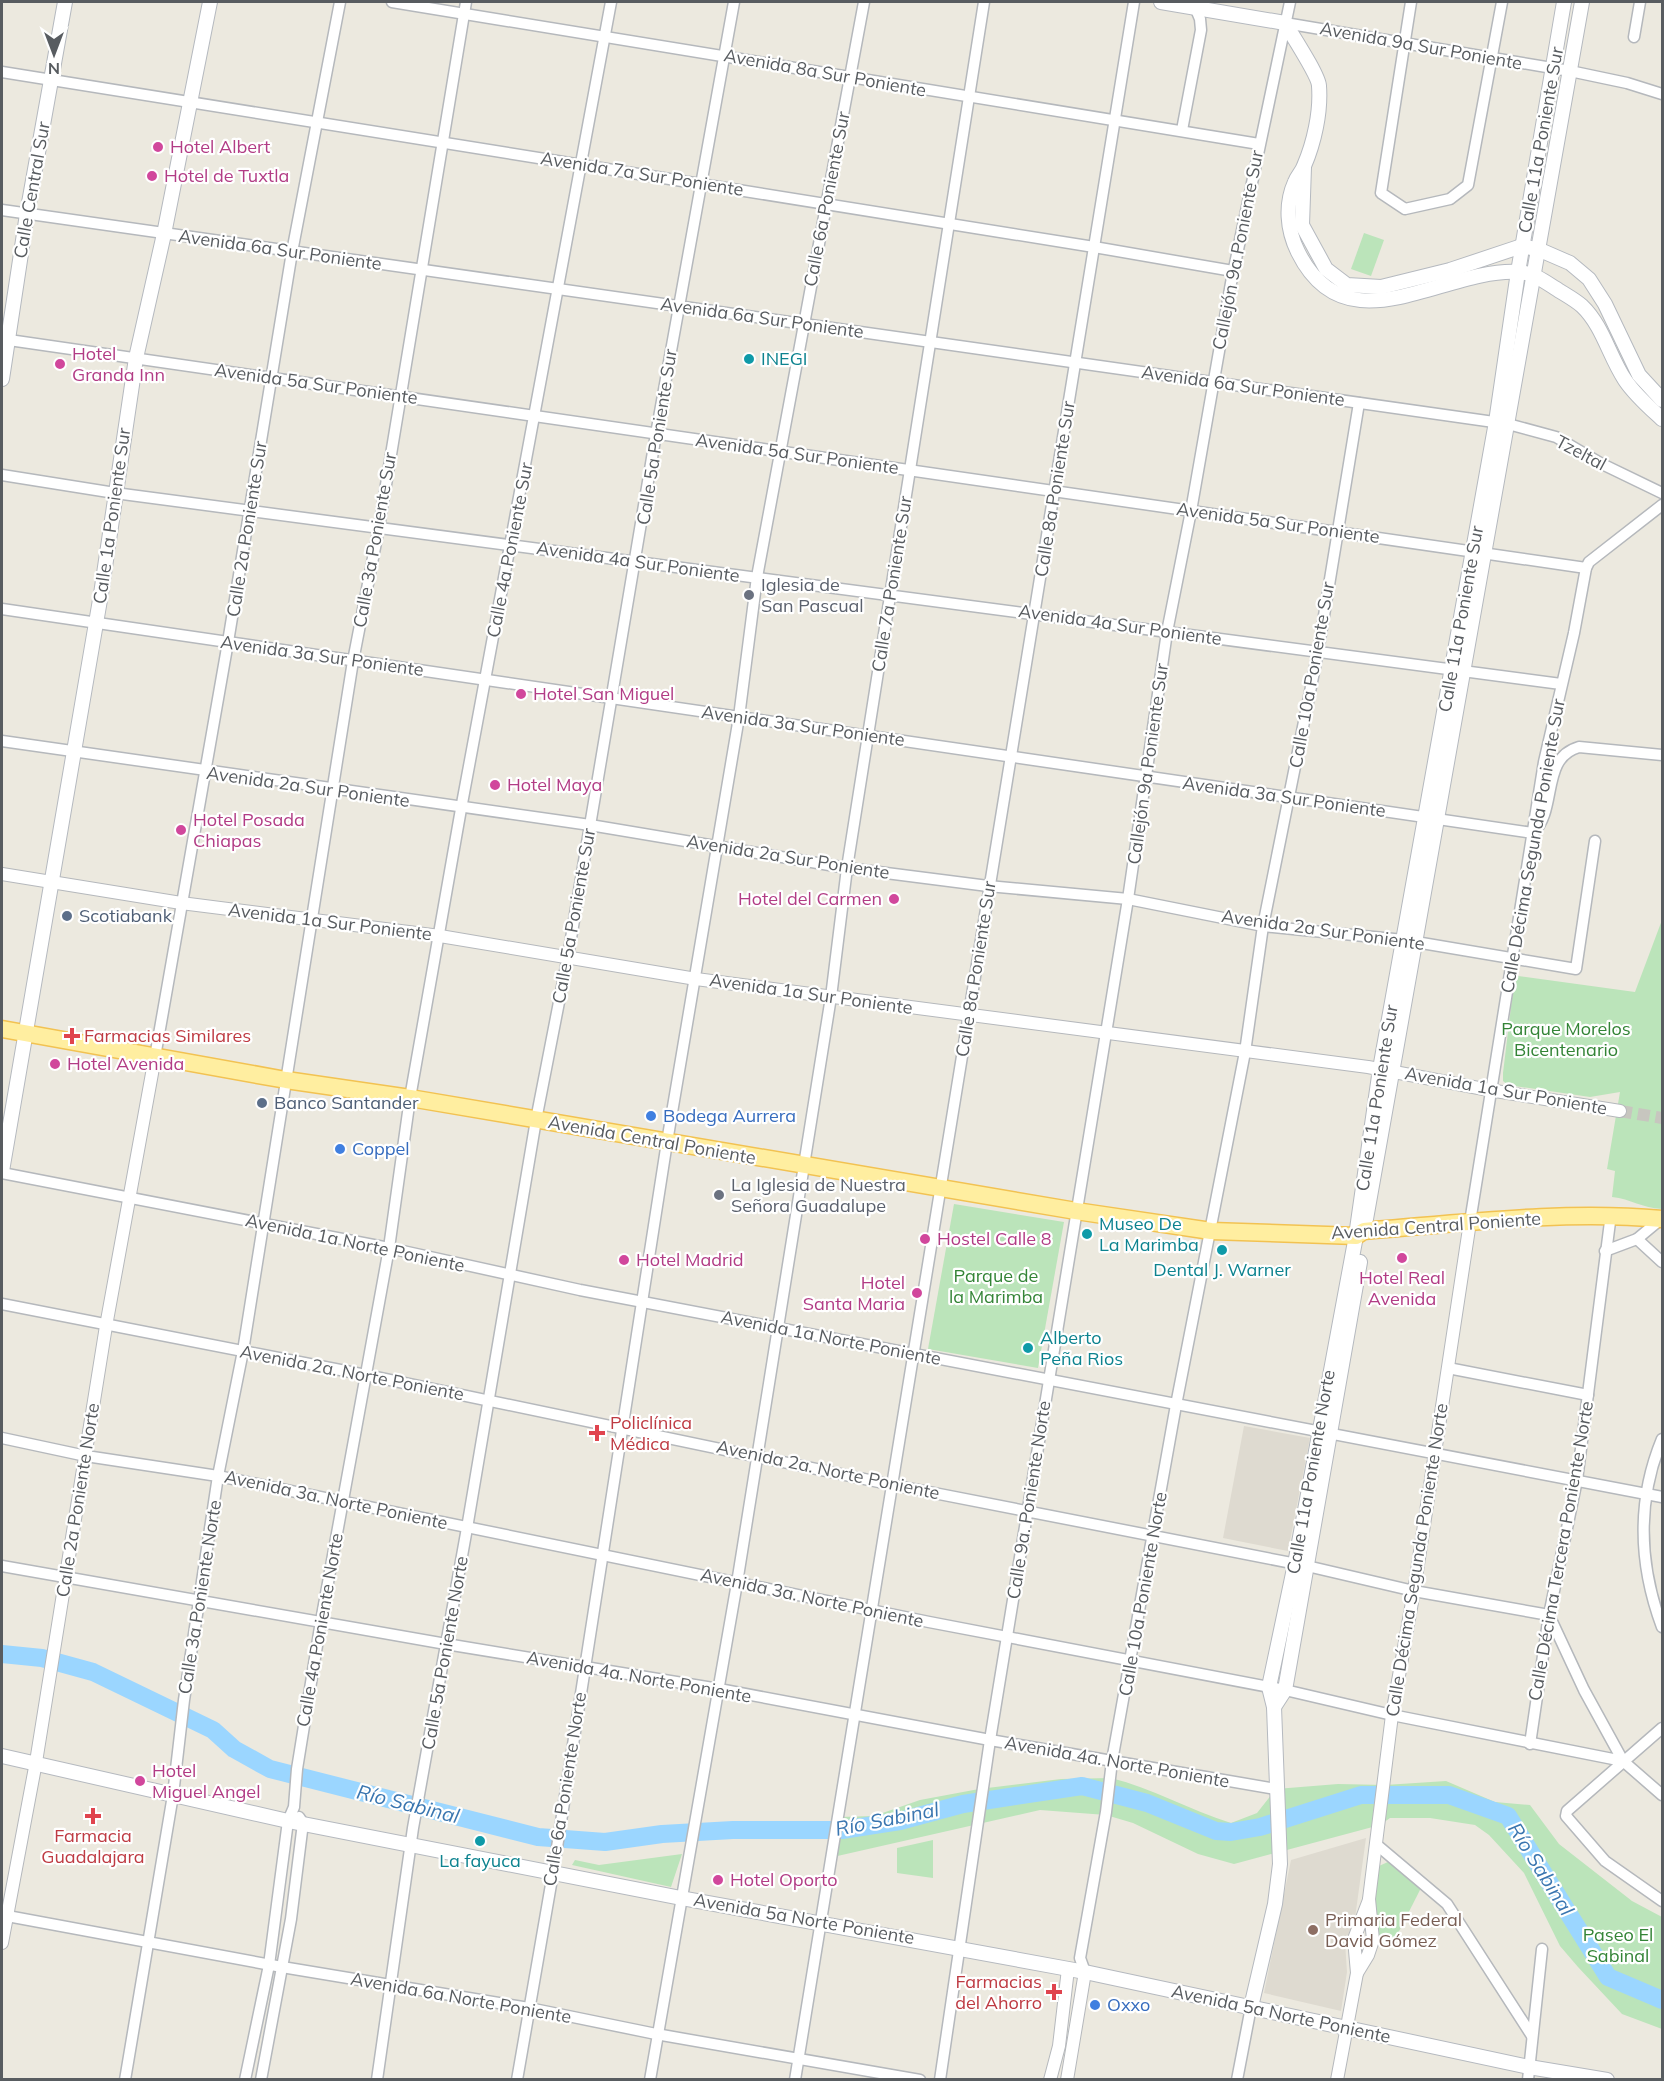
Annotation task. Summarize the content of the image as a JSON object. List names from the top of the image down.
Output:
{
  "streets": {
    "main road": [
      "Calle 11a Poniente Sur",
      "Calle Central Sur",
      "Calle 1a Poniente Sur",
      "Avenida Central Poniente",
      "Calle 11a Poniente Norte",
      "Avenida 5a Norte Poniente"
    ],
    "street": [
      "Avenida 9a Sur Poniente",
      "Avenida 8a Sur Poniente",
      "Avenida 7a Sur Poniente",
      "Calle 6a Poniente Sur",
      "Avenida 6a Sur Poniente",
      "Callejón 9a Poniente Sur",
      "Avenida 5a Sur Poniente",
      "Calle 5a Poniente Sur",
      "Tzeltal",
      "Calle 8a Poniente Sur",
      "Calle 2a Poniente Sur",
      "Calle 3a Poniente Sur",
      "Calle 4a Poniente Sur",
      "Avenida 4a Sur Poniente",
      "Calle 7a Poniente Sur",
      "Avenida 3a Sur Poniente",
      "Calle 10a Poniente Sur",
      "Avenida 2a Sur Poniente",
      "Calle Décima Segunda Poniente Sur",
      "Avenida 1a Sur Poniente",
      "Avenida 1a Norte Poniente",
      "Avenida 2a. Norte Poniente",
      "Calle 2a Poniente Norte",
      "Avenida 3a. Norte Poniente",
      "Calle 9a. Poniente Norte",
      "Calle Décima Tercera Poniente Norte",
      "Calle Décima Segunda Poniente Norte",
      "Calle 10a Poniente Norte",
      "Calle 3a Poniente Norte",
      "Calle 4a Poniente Norte",
      "Calle 5a Poniente Norte",
      "Avenida 4a. Norte Poniente",
      "Calle 6a Poniente Norte",
      "Avenida 6a Norte Poniente"
    ]
  },
  "crossings": [
    ["Avenida 9a Sur Poniente", "Calle 11a Poniente Sur"],
    ["Avenida 9a Sur Poniente", "Callejón 9a Poniente Sur"],
    ["Avenida 8a Sur Poniente", "Calle 6a Poniente Sur"],
    ["Avenida 8a Sur Poniente", "Callejón 9a Poniente Sur"],
    ["Avenida 8a Sur Poniente", "Calle 5a Poniente Sur"],
    ["Avenida 8a Sur Poniente", "Calle 8a Poniente Sur"],
    ["Avenida 8a Sur Poniente", "Calle 3a Poniente Sur"],
    ["Avenida 8a Sur Poniente", "Calle 4a Poniente Sur"],
    ["Avenida 8a Sur Poniente", "Calle 7a Poniente Sur"],
    ["Calle 11a Poniente Sur", "Avenida 6a Sur Poniente"],
    ["Calle 11a Poniente Sur", "Avenida 5a Sur Poniente"],
    ["Calle 11a Poniente Sur", "Tzeltal"],
    ["Calle 11a Poniente Sur", "Avenida 4a Sur Poniente"],
    ["Calle 11a Poniente Sur", "Avenida 3a Sur Poniente"],
    ["Calle 11a Poniente Sur", "Avenida 2a Sur Poniente"],
    ["Calle 11a Poniente Sur", "Avenida 1a Sur Poniente"],
    ["Calle 11a Poniente Sur", "Avenida Central Poniente"],
    ["Calle 11a Poniente Sur", "Calle 11a Poniente Norte"],
    ["Avenida 7a Sur Poniente", "Calle Central Sur"],
    ["Avenida 7a Sur Poniente", "Calle 6a Poniente Sur"],
    ["Avenida 7a Sur Poniente", "Callejón 9a Poniente Sur"],
    ["Avenida 7a Sur Poniente", "Calle 5a Poniente Sur"],
    ["Avenida 7a Sur Poniente", "Calle 8a Poniente Sur"],
    ["Avenida 7a Sur Poniente", "Calle 1a Poniente Sur"],
    ["Avenida 7a Sur Poniente", "Calle 2a Poniente Sur"],
    ["Avenida 7a Sur Poniente", "Calle 3a Poniente Sur"],
    ["Avenida 7a Sur Poniente", "Calle 4a Poniente Sur"],
    ["Avenida 7a Sur Poniente", "Calle 7a Poniente Sur"],
    ["Calle Central Sur", "Avenida 6a Sur Poniente"],
    ["Calle Central Sur", "Avenida 5a Sur Poniente"],
    ["Calle 6a Poniente Sur", "Avenida 6a Sur Poniente"],
    ["Calle 6a Poniente Sur", "Avenida 5a Sur Poniente"],
    ["Calle 6a Poniente Sur", "Avenida 4a Sur Poniente"],
    ["Calle 6a Poniente Sur", "Avenida 3a Sur Poniente"],
    ["Calle 6a Poniente Sur", "Avenida 2a Sur Poniente"],
    ["Calle 6a Poniente Sur", "Avenida 1a Sur Poniente"],
    ["Calle 6a Poniente Sur", "Avenida Central Poniente"],
    ["Calle 6a Poniente Sur", "Calle 6a Poniente Norte"],
    ["Avenida 6a Sur Poniente", "Callejón 9a Poniente Sur"],
    ["Avenida 6a Sur Poniente", "Calle 5a Poniente Sur"],
    ["Avenida 6a Sur Poniente", "Tzeltal"],
    ["Avenida 6a Sur Poniente", "Calle 8a Poniente Sur"],
    ["Avenida 6a Sur Poniente", "Calle 1a Poniente Sur"],
    ["Avenida 6a Sur Poniente", "Calle 2a Poniente Sur"],
    ["Avenida 6a Sur Poniente", "Calle 3a Poniente Sur"],
    ["Avenida 6a Sur Poniente", "Calle 4a Poniente Sur"],
    ["Avenida 6a Sur Poniente", "Calle 7a Poniente Sur"],
    ["Avenida 6a Sur Poniente", "Calle 10a Poniente Sur"],
    ["Callejón 9a Poniente Sur", "Avenida 5a Sur Poniente"],
    ["Callejón 9a Poniente Sur", "Avenida 4a Sur Poniente"],
    ["Callejón 9a Poniente Sur", "Avenida 3a Sur Poniente"],
    ["Callejón 9a Poniente Sur", "Avenida 2a Sur Poniente"],
    ["Callejón 9a Poniente Sur", "Avenida 1a Sur Poniente"],
    ["Callejón 9a Poniente Sur", "Avenida Central Poniente"],
    ["Callejón 9a Poniente Sur", "Calle 9a. Poniente Norte"],
    ["Avenida 5a Sur Poniente", "Calle 5a Poniente Sur"],
    ["Avenida 5a Sur Poniente", "Calle 8a Poniente Sur"],
    ["Avenida 5a Sur Poniente", "Calle 1a Poniente Sur"],
    ["Avenida 5a Sur Poniente", "Calle 2a Poniente Sur"],
    ["Avenida 5a Sur Poniente", "Calle 3a Poniente Sur"],
    ["Avenida 5a Sur Poniente", "Calle 4a Poniente Sur"],
    ["Avenida 5a Sur Poniente", "Calle 7a Poniente Sur"],
    ["Avenida 5a Sur Poniente", "Calle 10a Poniente Sur"],
    ["Avenida 5a Sur Poniente", "Calle Décima Segunda Poniente Sur"],
    ["Calle 5a Poniente Sur", "Avenida 4a Sur Poniente"],
    ["Calle 5a Poniente Sur", "Avenida 3a Sur Poniente"],
    ["Calle 5a Poniente Sur", "Avenida 2a Sur Poniente"],
    ["Calle 5a Poniente Sur", "Avenida 1a Sur Poniente"],
    ["Calle 5a Poniente Sur", "Avenida Central Poniente"],
    ["Calle 5a Poniente Sur", "Calle 5a Poniente Norte"],
    ["Calle 8a Poniente Sur", "Avenida 4a Sur Poniente"],
    ["Calle 8a Poniente Sur", "Avenida 3a Sur Poniente"],
    ["Calle 8a Poniente Sur", "Avenida 2a Sur Poniente"],
    ["Calle 8a Poniente Sur", "Avenida 1a Sur Poniente"],
    ["Calle 8a Poniente Sur", "Avenida Central Poniente"],
    ["Calle 8a Poniente Sur", "Avenida 1a Norte Poniente"],
    ["Calle 8a Poniente Sur", "Avenida 2a. Norte Poniente"],
    ["Calle 8a Poniente Sur", "Avenida 3a. Norte Poniente"],
    ["Calle 8a Poniente Sur", "Avenida 4a. Norte Poniente"],
    ["Calle 8a Poniente Sur", "Avenida 5a Norte Poniente"],
    ["Calle 8a Poniente Sur", "Avenida 6a Norte Poniente"],
    ["Calle 1a Poniente Sur", "Avenida 4a Sur Poniente"],
    ["Calle 1a Poniente Sur", "Avenida 3a Sur Poniente"],
    ["Calle 1a Poniente Sur", "Avenida 2a Sur Poniente"],
    ["Calle 1a Poniente Sur", "Avenida 1a Sur Poniente"],
    ["Calle 1a Poniente Sur", "Avenida Central Poniente"],
    ["Calle 1a Poniente Sur", "Avenida 1a Norte Poniente"],
    ["Calle 2a Poniente Sur", "Avenida 4a Sur Poniente"],
    ["Calle 2a Poniente Sur", "Avenida 3a Sur Poniente"],
    ["Calle 2a Poniente Sur", "Avenida 2a Sur Poniente"],
    ["Calle 2a Poniente Sur", "Avenida 1a Sur Poniente"],
    ["Calle 2a Poniente Sur", "Avenida Central Poniente"],
    ["Calle 2a Poniente Sur", "Calle 2a Poniente Norte"],
    ["Calle 3a Poniente Sur", "Avenida 4a Sur Poniente"],
    ["Calle 3a Poniente Sur", "Avenida 3a Sur Poniente"],
    ["Calle 3a Poniente Sur", "Avenida 2a Sur Poniente"],
    ["Calle 3a Poniente Sur", "Avenida 1a Sur Poniente"],
    ["Calle 3a Poniente Sur", "Avenida Central Poniente"],
    ["Calle 3a Poniente Sur", "Calle 3a Poniente Norte"],
    ["Calle 4a Poniente Sur", "Avenida 4a Sur Poniente"],
    ["Calle 4a Poniente Sur", "Avenida 3a Sur Poniente"],
    ["Calle 4a Poniente Sur", "Avenida 2a Sur Poniente"],
    ["Calle 4a Poniente Sur", "Avenida 1a Sur Poniente"],
    ["Calle 4a Poniente Sur", "Avenida Central Poniente"],
    ["Calle 4a Poniente Sur", "Calle 4a Poniente Norte"],
    ["Avenida 4a Sur Poniente", "Calle 7a Poniente Sur"],
    ["Avenida 4a Sur Poniente", "Calle 10a Poniente Sur"],
    ["Avenida 4a Sur Poniente", "Calle Décima Segunda Poniente Sur"],
    ["Calle 7a Poniente Sur", "Avenida 3a Sur Poniente"],
    ["Calle 7a Poniente Sur", "Avenida 2a Sur Poniente"],
    ["Calle 7a Poniente Sur", "Avenida 1a Sur Poniente"],
    ["Calle 7a Poniente Sur", "Avenida Central Poniente"],
    ["Calle 7a Poniente Sur", "Avenida 1a Norte Poniente"],
    ["Calle 7a Poniente Sur", "Avenida 2a. Norte Poniente"],
    ["Calle 7a Poniente Sur", "Avenida 3a. Norte Poniente"],
    ["Calle 7a Poniente Sur", "Avenida 4a. Norte Poniente"],
    ["Calle 7a Poniente Sur", "Avenida 5a Norte Poniente"],
    ["Calle 7a Poniente Sur", "Avenida 6a Norte Poniente"],
    ["Avenida 3a Sur Poniente", "Calle 10a Poniente Sur"],
    ["Avenida 3a Sur Poniente", "Calle Décima Segunda Poniente Sur"],
    ["Calle 10a Poniente Sur", "Avenida 2a Sur Poniente"],
    ["Calle 10a Poniente Sur", "Avenida 1a Sur Poniente"],
    ["Calle 10a Poniente Sur", "Avenida Central Poniente"],
    ["Calle 10a Poniente Sur", "Calle 10a Poniente Norte"],
    ["Avenida 2a Sur Poniente", "Calle Décima Segunda Poniente Sur"],
    ["Calle Décima Segunda Poniente Sur", "Avenida 1a Sur Poniente"],
    ["Calle Décima Segunda Poniente Sur", "Avenida Central Poniente"],
    ["Calle Décima Segunda Poniente Sur", "Calle Décima Segunda Poniente Norte"],
    ["Avenida Central Poniente", "Calle 11a Poniente Norte"],
    ["Avenida Central Poniente", "Calle 2a Poniente Norte"],
    ["Avenida Central Poniente", "Calle 9a. Poniente Norte"],
    ["Avenida Central Poniente", "Calle Décima Tercera Poniente Norte"],
    ["Avenida Central Poniente", "Calle Décima Segunda Poniente Norte"],
    ["Avenida Central Poniente", "Calle 10a Poniente Norte"],
    ["Avenida Central Poniente", "Calle 3a Poniente Norte"],
    ["Avenida Central Poniente", "Calle 4a Poniente Norte"],
    ["Avenida Central Poniente", "Calle 5a Poniente Norte"],
    ["Avenida Central Poniente", "Calle 6a Poniente Norte"],
    ["Avenida 1a Norte Poniente", "Calle 11a Poniente Norte"],
    ["Avenida 1a Norte Poniente", "Calle 2a Poniente Norte"],
    ["Avenida 1a Norte Poniente", "Calle 9a. Poniente Norte"],
    ["Avenida 1a Norte Poniente", "Calle Décima Tercera Poniente Norte"],
    ["Avenida 1a Norte Poniente", "Calle Décima Segunda Poniente Norte"],
    ["Avenida 1a Norte Poniente", "Calle 10a Poniente Norte"],
    ["Avenida 1a Norte Poniente", "Calle 3a Poniente Norte"],
    ["Avenida 1a Norte Poniente", "Calle 4a Poniente Norte"],
    ["Avenida 1a Norte Poniente", "Calle 5a Poniente Norte"],
    ["Avenida 1a Norte Poniente", "Calle 6a Poniente Norte"],
    ["Avenida 2a. Norte Poniente", "Calle 11a Poniente Norte"],
    ["Avenida 2a. Norte Poniente", "Calle 2a Poniente Norte"],
    ["Avenida 2a. Norte Poniente", "Calle 9a. Poniente Norte"],
    ["Avenida 2a. Norte Poniente", "Calle Décima Tercera Poniente Norte"],
    ["Avenida 2a. Norte Poniente", "Calle Décima Segunda Poniente Norte"],
    ["Avenida 2a. Norte Poniente", "Calle 10a Poniente Norte"],
    ["Avenida 2a. Norte Poniente", "Calle 3a Poniente Norte"],
    ["Avenida 2a. Norte Poniente", "Calle 4a Poniente Norte"],
    ["Avenida 2a. Norte Poniente", "Calle 5a Poniente Norte"],
    ["Avenida 2a. Norte Poniente", "Calle 6a Poniente Norte"],
    ["Calle 11a Poniente Norte", "Avenida 3a. Norte Poniente"],
    ["Calle 11a Poniente Norte", "Avenida 4a. Norte Poniente"],
    ["Calle 11a Poniente Norte", "Avenida 5a Norte Poniente"],
    ["Calle 2a Poniente Norte", "Avenida 3a. Norte Poniente"],
    ["Calle 2a Poniente Norte", "Avenida 4a. Norte Poniente"],
    ["Calle 2a Poniente Norte", "Avenida 5a Norte Poniente"],
    ["Calle 2a Poniente Norte", "Avenida 6a Norte Poniente"],
    ["Avenida 3a. Norte Poniente", "Calle 9a. Poniente Norte"],
    ["Avenida 3a. Norte Poniente", "Calle Décima Tercera Poniente Norte"],
    ["Avenida 3a. Norte Poniente", "Calle Décima Segunda Poniente Norte"],
    ["Avenida 3a. Norte Poniente", "Calle 10a Poniente Norte"],
    ["Avenida 3a. Norte Poniente", "Calle 3a Poniente Norte"],
    ["Avenida 3a. Norte Poniente", "Calle 4a Poniente Norte"],
    ["Avenida 3a. Norte Poniente", "Calle 5a Poniente Norte"],
    ["Avenida 3a. Norte Poniente", "Calle 6a Poniente Norte"],
    ["Calle 9a. Poniente Norte", "Avenida 4a. Norte Poniente"],
    ["Calle 9a. Poniente Norte", "Avenida 5a Norte Poniente"],
    ["Calle Décima Segunda Poniente Norte", "Avenida 5a Norte Poniente"],
    ["Calle 10a Poniente Norte", "Avenida 4a. Norte Poniente"],
    ["Calle 10a Poniente Norte", "Avenida 5a Norte Poniente"],
    ["Calle 3a Poniente Norte", "Avenida 4a. Norte Poniente"],
    ["Calle 3a Poniente Norte", "Avenida 5a Norte Poniente"],
    ["Calle 3a Poniente Norte", "Avenida 6a Norte Poniente"],
    ["Calle 4a Poniente Norte", "Avenida 4a. Norte Poniente"],
    ["Calle 4a Poniente Norte", "Avenida 5a Norte Poniente"],
    ["Calle 4a Poniente Norte", "Avenida 6a Norte Poniente"],
    ["Calle 5a Poniente Norte", "Avenida 4a. Norte Poniente"],
    ["Calle 5a Poniente Norte", "Avenida 5a Norte Poniente"],
    ["Calle 5a Poniente Norte", "Avenida 6a Norte Poniente"],
    ["Avenida 4a. Norte Poniente", "Calle 6a Poniente Norte"],
    ["Calle 6a Poniente Norte", "Avenida 5a Norte Poniente"],
    ["Calle 6a Poniente Norte", "Avenida 6a Norte Poniente"]
  ],
  "water": ["Río Sabinal"],
  "parks": ["Parque Morelos Bicentenario", "Parque de la Marimba", "Paseo El Sabinal"],
  "places": {
    "other": [
      "Hotel Albert",
      "Hotel de Tuxtla",
      "INEGI",
      "Hotel Granda Inn",
      "Iglesia de San Pascual",
      "Hotel San Miguel",
      "Hotel Maya",
      "Hotel Posada Chiapas",
      "Hotel del Carmen",
      "Scotiabank",
      "Hotel Avenida",
      "Banco Santander",
      "Bodega Aurrera",
      "Coppel",
      "La Iglesia de Nuestra Señora Guadalupe",
      "Museo De La Marimba",
      "Hostel Calle 8",
      "Dental J. Warner",
      "Hotel Real Avenida",
      "Hotel Madrid",
      "Hotel Santa Maria",
      "Alberto Peña Rios",
      "Hotel Miguel Angel",
      "La fayuca",
      "Hotel Oporto",
      "Primaria Federal David Gómez",
      "Oxxo"
    ],
    "health": [
      "Farmacias Similares",
      "Policlínica Médica",
      "Farmacia Guadalajara",
      "Farmacias del Ahorro"
    ]
  },
  "north": "bottom"
}
